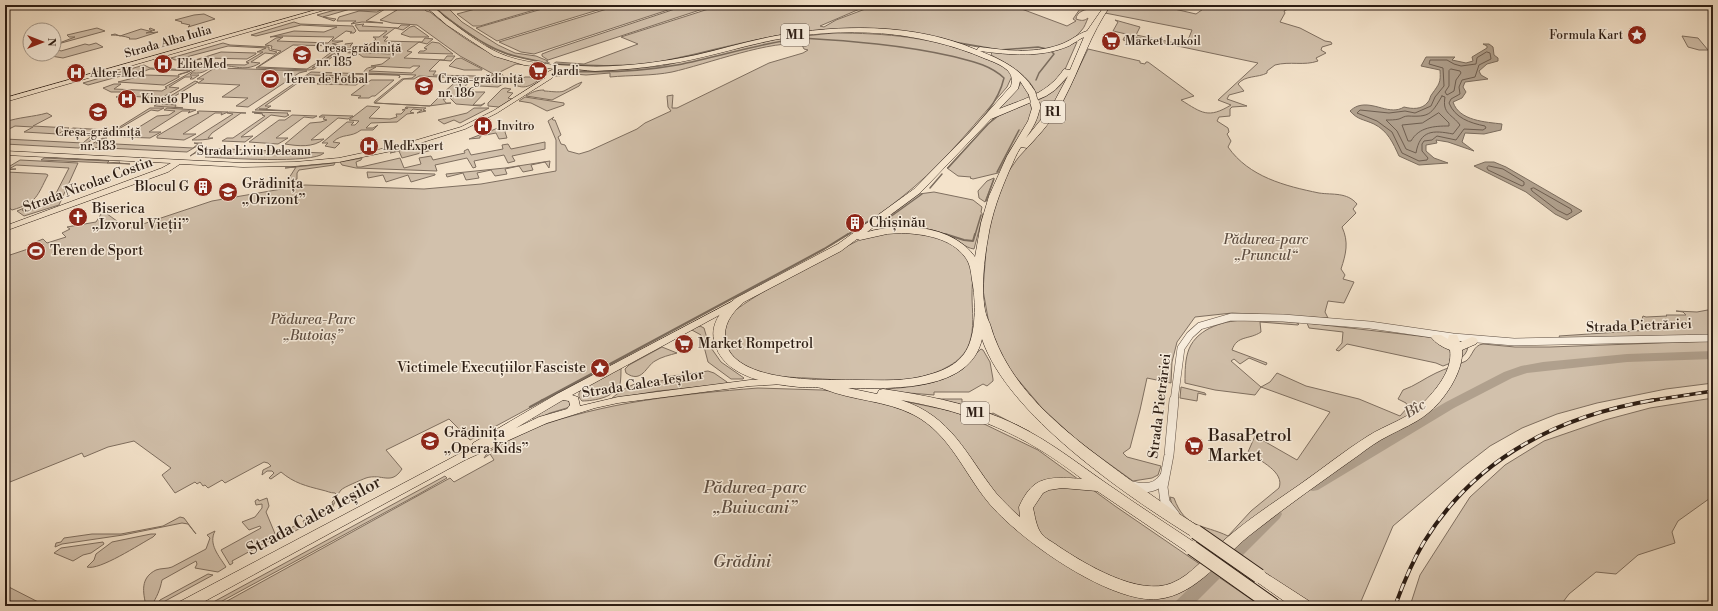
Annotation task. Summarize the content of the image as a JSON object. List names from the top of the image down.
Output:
{
  "streets": {
    "highway": ["M1", "R1"],
    "main road": [
      "Strada Alba Iulia",
      "Strada Liviu Deleanu",
      "Strada Nicolae Costin",
      "Strada Calea Ieșilor"
    ],
    "street": ["Strada Pietrăriei"]
  },
  "crossings": [
    ["M1", "R1"],
    ["M1", "Strada Liviu Deleanu"],
    ["Strada Liviu Deleanu", "Strada Nicolae Costin"]
  ],
  "water": ["Bîc"],
  "parks": [
    "Pădurea-parc „Pruncul“",
    "Pădurea-Parc „Butoiaș”",
    "Pădurea-parc „Buiucani”",
    "Grădini"
  ],
  "places": {
    "place": ["Formula Kart", "Victimele Execuțiilor Fasciste"],
    "supermarket": [
      "Market Lukoil",
      "Jardi",
      "Market Rompetrol",
      "BasaPetrol Market"
    ],
    "school or university": [
      "Creșa-grădiniță nr. 185",
      "Creșa-grădiniță nr. 186",
      "Creșa-grădiniță nr. 183",
      "Grădinița „Orizont”",
      "Grădinița „Opera Kids”"
    ],
    "hospital": [
      "EliteMed",
      "Alter-Med",
      "Kineto Plus",
      "Invitro",
      "MedExpert"
    ],
    "sports": ["Teren de Fotbal", "Teren de Sport"],
    "building": ["Blocul G", "Chișinău"],
    "church": ["Biserica „Izvorul Vieții”"]
  },
  "north": "right"
}
